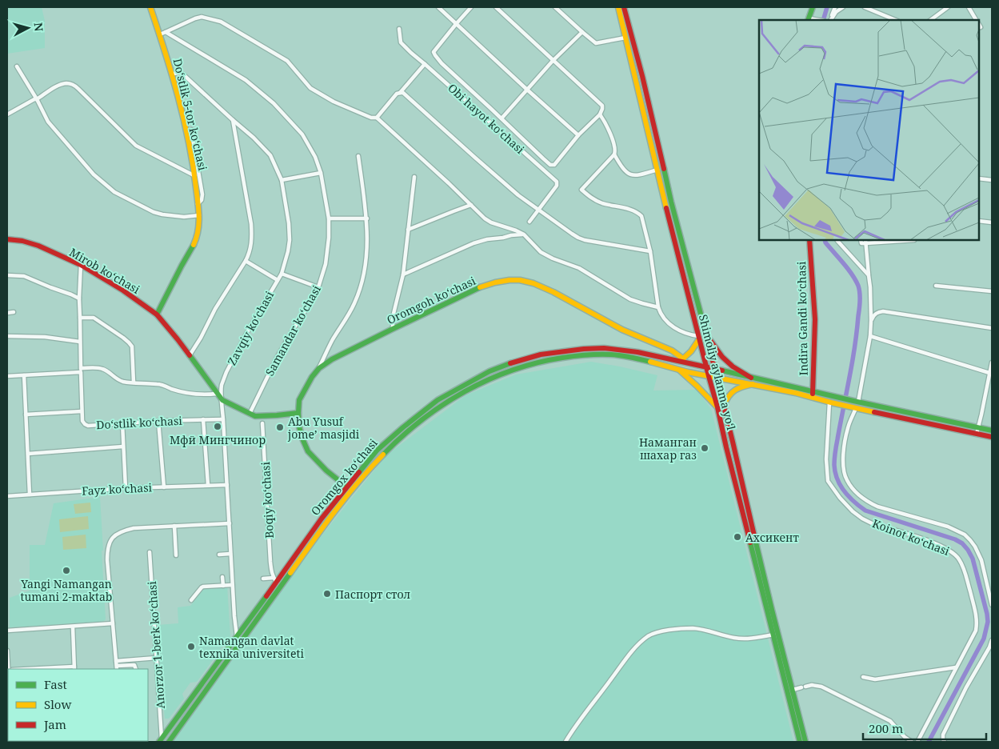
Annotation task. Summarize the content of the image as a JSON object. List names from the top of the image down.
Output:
{
  "streets": {
    "main road": [
      "Doʻstlik 5-tor koʻchasi",
      "Mirob koʻchasi",
      "Oromgoh koʻchasi",
      "Indira Gandi koʻchasi",
      "Shimoliy aylanma yoʻl",
      "Oromgox ko‘chasi"
    ],
    "street": [
      "Obi hayot koʻchasi",
      "Zavqiy koʻchasi",
      "Samandar ko‘chasi",
      "Doʻstlik koʻchasi",
      "Fayz koʻchasi",
      "Boqiy koʻchasi",
      "Koinot koʻchasi",
      "Anorzor 1-berk koʻchasi"
    ]
  },
  "crossings": [
    ["Doʻstlik 5-tor koʻchasi", "Mirob koʻchasi"],
    ["Doʻstlik 5-tor koʻchasi", "Zavqiy koʻchasi"],
    ["Mirob koʻchasi", "Zavqiy koʻchasi"],
    ["Mirob koʻchasi", "Doʻstlik koʻchasi"],
    ["Oromgoh koʻchasi", "Oromgox ko‘chasi"],
    ["Indira Gandi koʻchasi", "Oromgox ko‘chasi"],
    ["Zavqiy koʻchasi", "Doʻstlik koʻchasi"],
    ["Zavqiy koʻchasi", "Oromgox ko‘chasi"],
    ["Zavqiy koʻchasi", "Fayz koʻchasi"],
    ["Shimoliy aylanma yoʻl", "Oromgox ko‘chasi"],
    ["Oromgox ko‘chasi", "Boqiy koʻchasi"],
    ["Oromgox ko‘chasi", "Anorzor 1-berk koʻchasi"]
  ],
  "places": [
    "Мфй Мингчинор",
    "Abu Yusuf jome’ masjidi",
    "Наманган шахар газ",
    "Ахсикент",
    "Yangi Namangan tumani 2-maktab",
    "Паспорт стол",
    "Namangan davlat texnika universiteti"
  ],
  "legend": ["Fast", "Slow", "Jam"],
  "scale_bar": "200 m",
  "north": "right"
}
